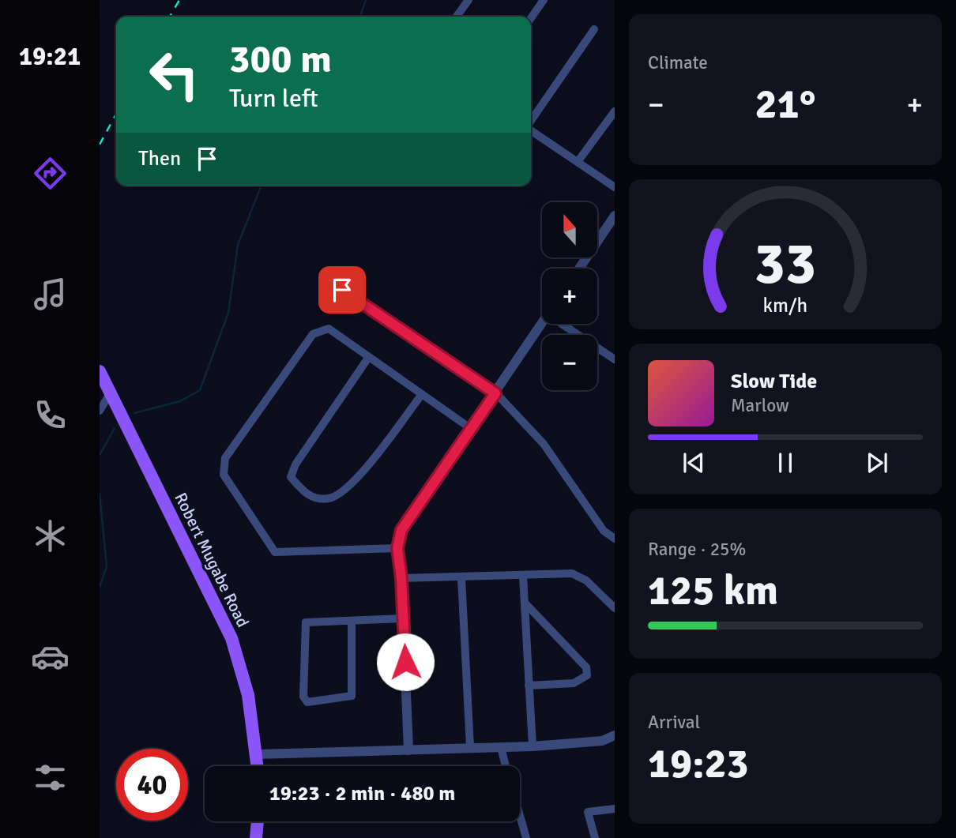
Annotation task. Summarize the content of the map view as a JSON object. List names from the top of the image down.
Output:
{
  "streets": {
    "main road": ["Robert Mugabe Road"]
  },
  "north": "top",
  "page": {
    "tabs": "19:21",
    "tile": [
      "Climate",
      ["Range · 25%", "125 km"],
      ["Arrival", "19:23"]
    ],
    "turn": ["300 m", "Turn left"],
    "heat": ["−", "21°", "+"],
    "then": "Then",
    "map_buttons": ["+", "−"],
    "song": ["Slow Tide", "Marlow"],
    "limit": "40",
    "trip": "19:23 · 2 min · 480 m",
    "gauge": ["33", "km/h"]
  }
}
